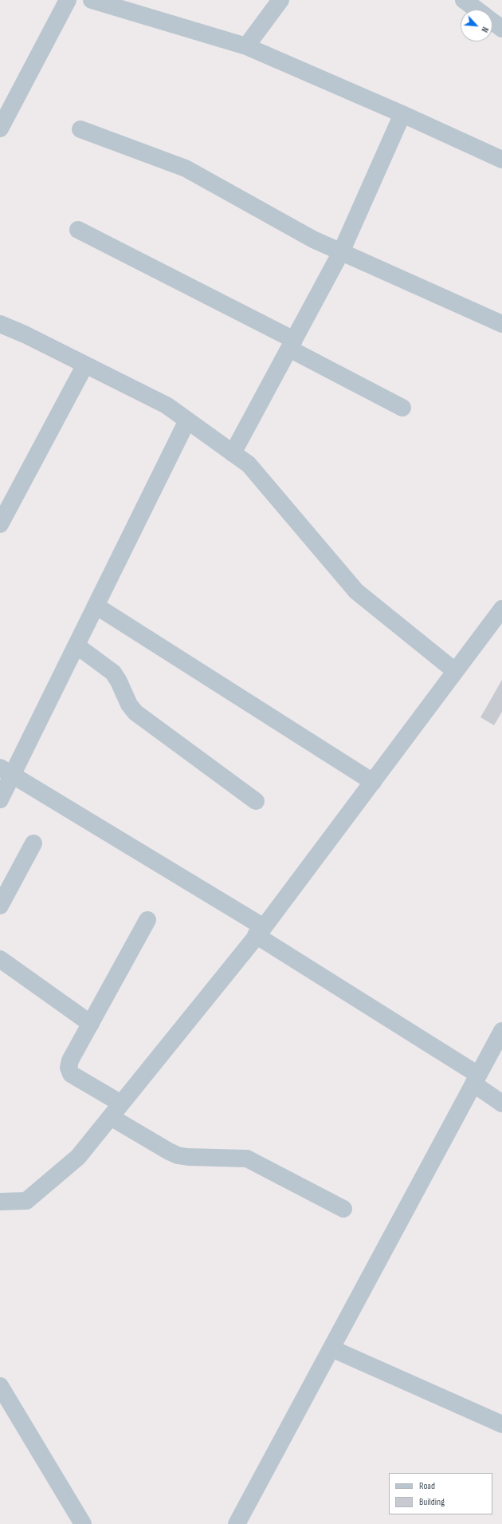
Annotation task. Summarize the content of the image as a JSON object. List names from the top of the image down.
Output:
{
  "legend": ["Road", "Building"],
  "north": "bottom right"
}
